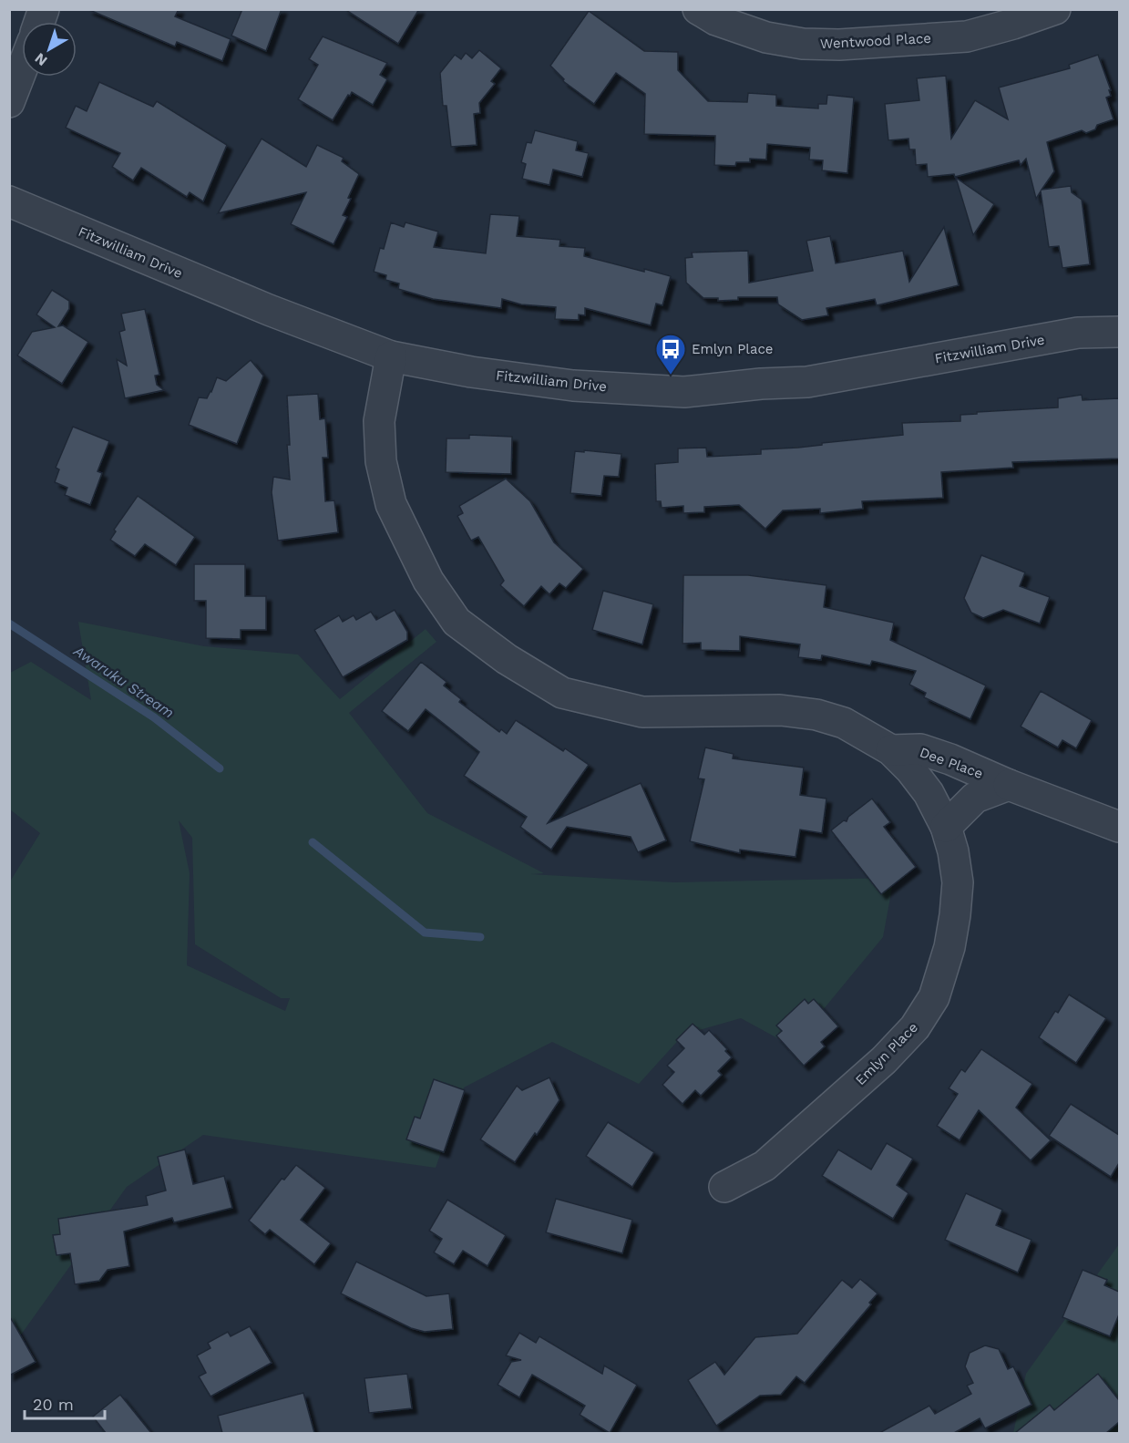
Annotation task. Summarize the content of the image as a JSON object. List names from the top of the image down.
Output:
{
  "streets": {
    "street": [
      "Wentwood Place",
      "Fitzwilliam Drive",
      "Dee Place",
      "Emlyn Place"
    ]
  },
  "crossings": [
    ["Fitzwilliam Drive", "Emlyn Place"],
    ["Dee Place", "Emlyn Place"]
  ],
  "water": ["Awaruku Stream"],
  "places": {
    "bus stop": ["Emlyn Place"]
  },
  "scale_bar": "20 m",
  "north": "bottom left"
}
